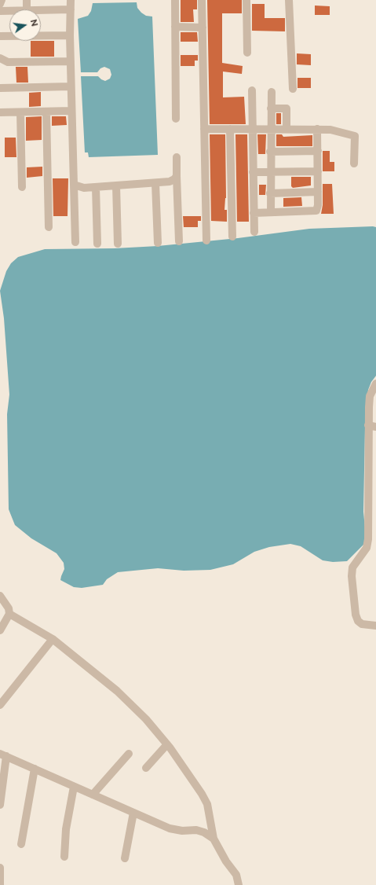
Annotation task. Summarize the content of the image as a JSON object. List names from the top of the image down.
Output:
{
  "north": "right"
}
